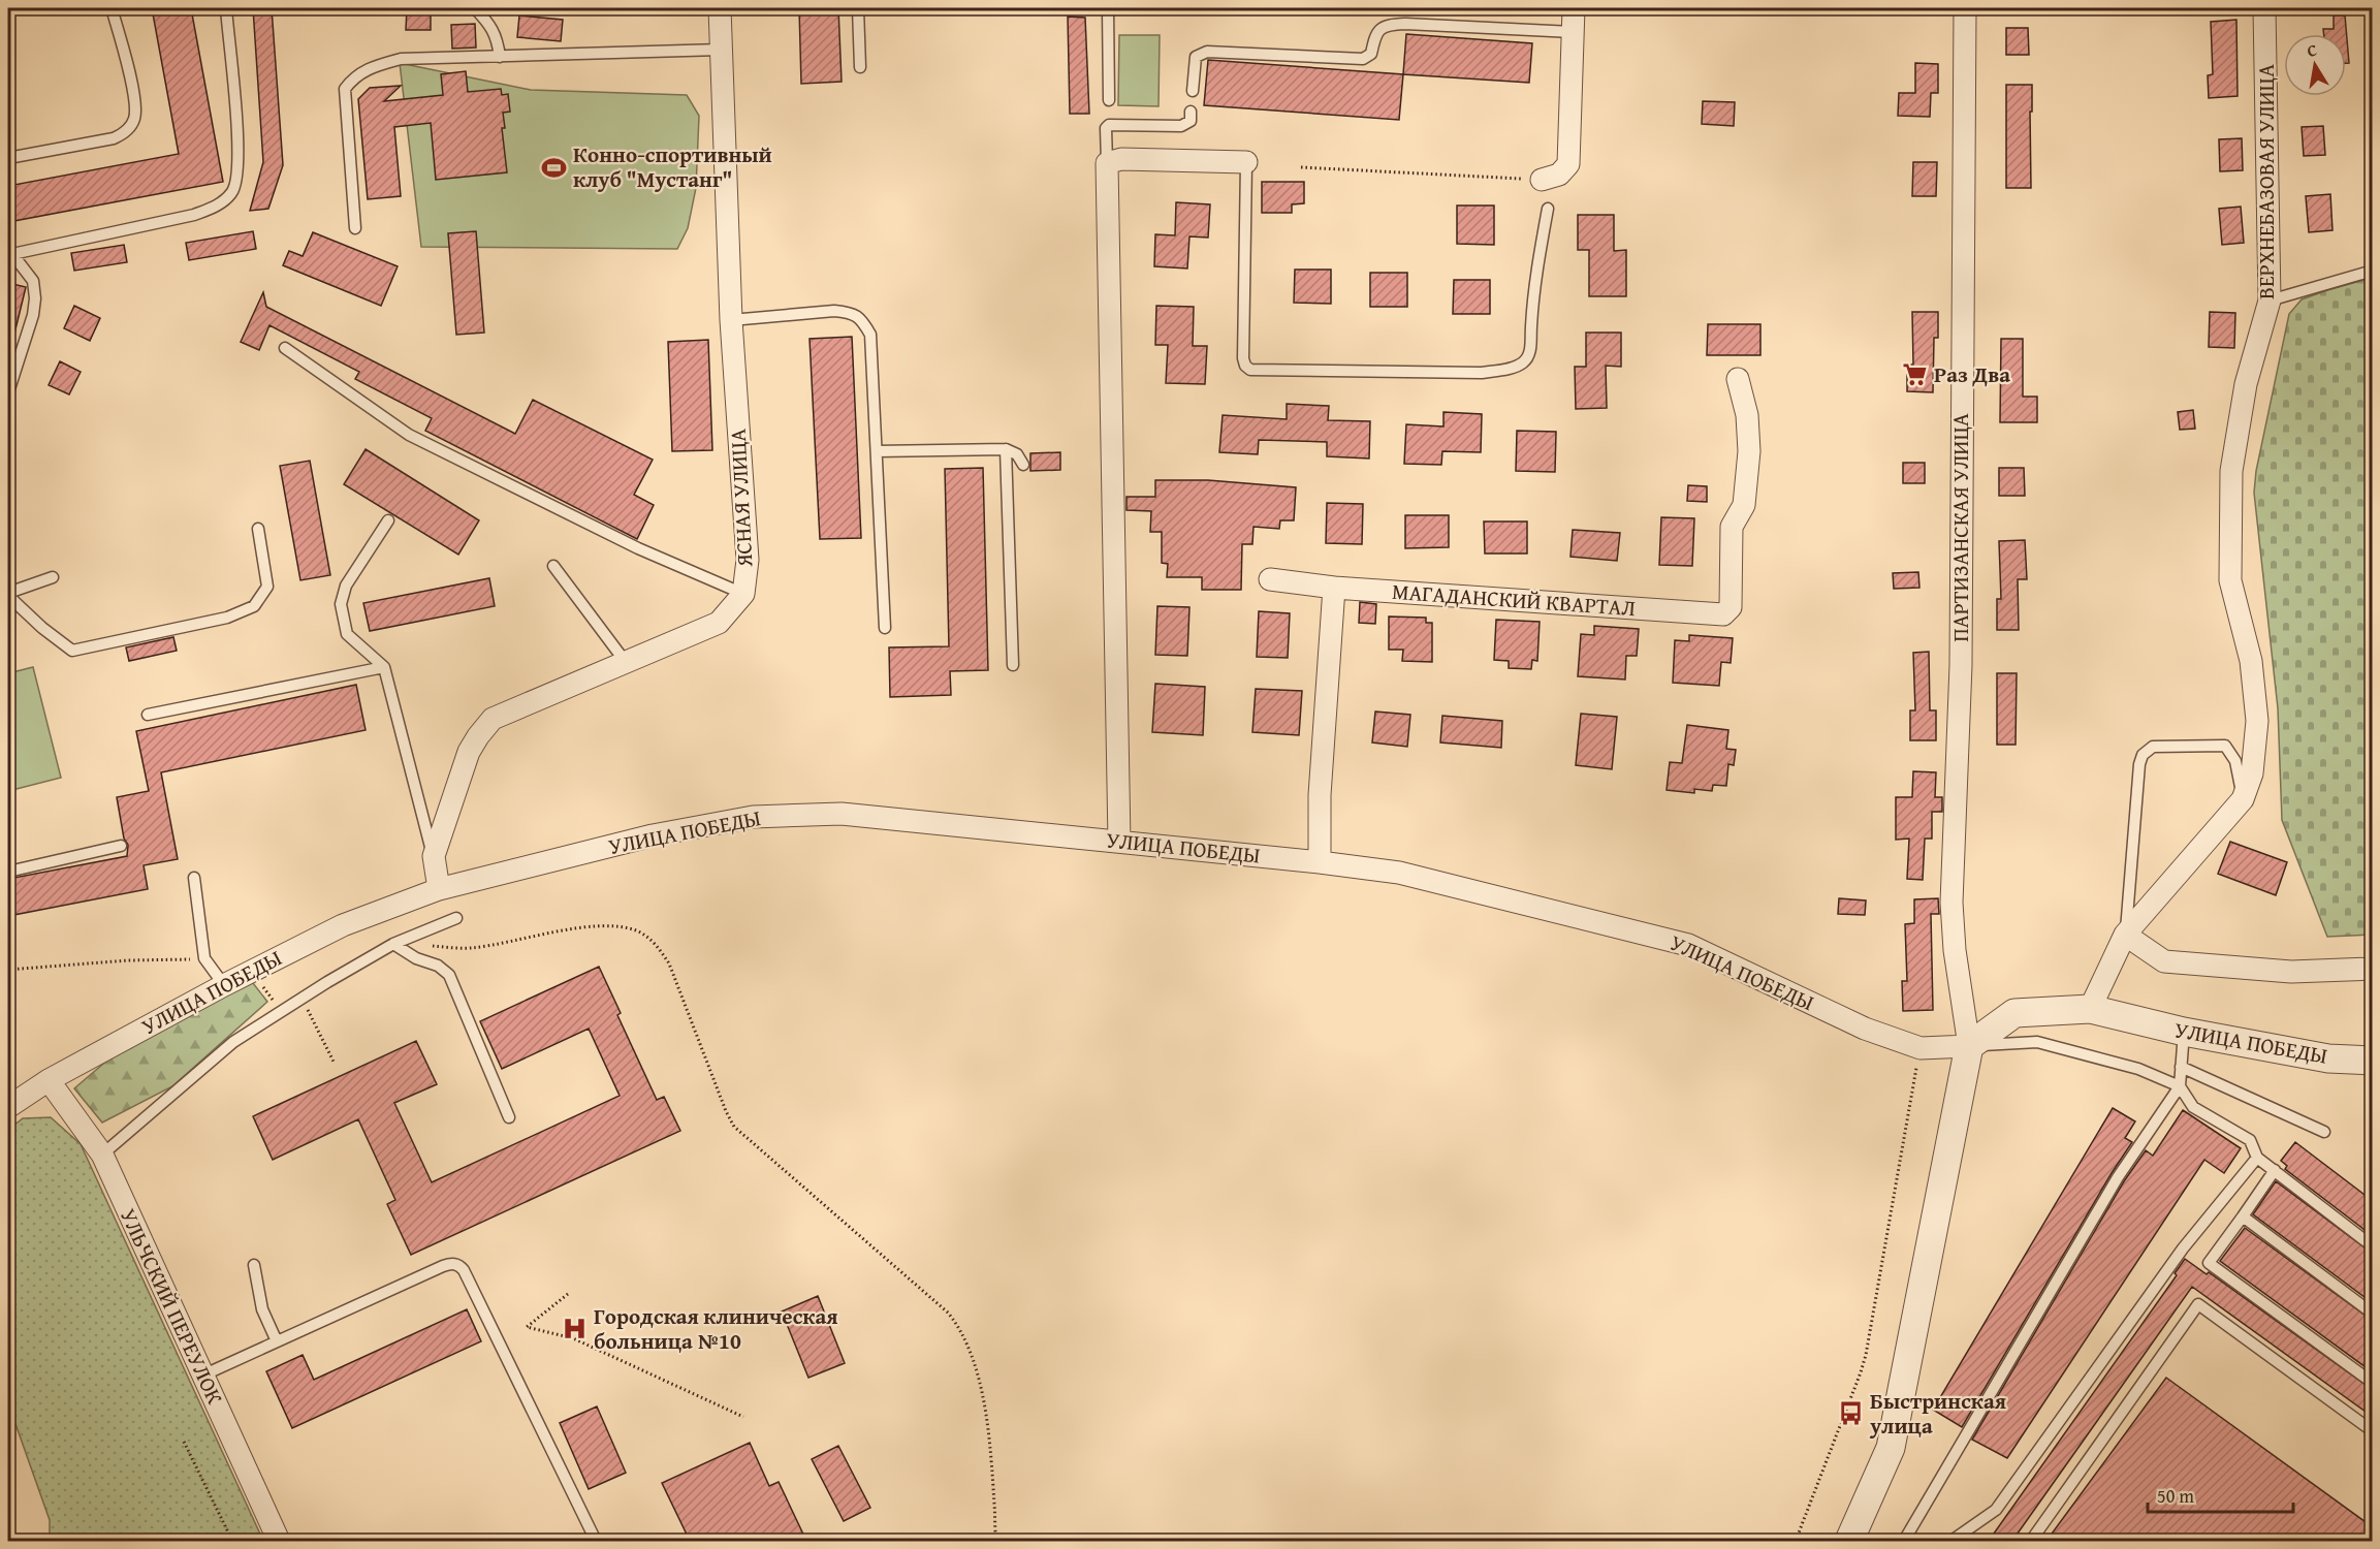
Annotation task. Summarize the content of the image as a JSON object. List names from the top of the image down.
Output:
{
  "streets": {
    "street": [
      "ВЕРХНЕБАЗОВАЯ УЛИЦА",
      "ЯСНАЯ УЛИЦА",
      "ПАРТИЗАНСКАЯ УЛИЦА",
      "МАГАДАНСКИЙ КВАРТАЛ",
      "УЛИЦА ПОБЕДЫ",
      "УЛЬЧСКИЙ ПЕРЕУЛОК"
    ]
  },
  "crossings": [
    ["ВЕРХНЕБАЗОВАЯ УЛИЦА", "УЛИЦА ПОБЕДЫ"],
    ["ЯСНАЯ УЛИЦА", "УЛИЦА ПОБЕДЫ"],
    ["ПАРТИЗАНСКАЯ УЛИЦА", "УЛИЦА ПОБЕДЫ"],
    ["УЛИЦА ПОБЕДЫ", "УЛЬЧСКИЙ ПЕРЕУЛОК"]
  ],
  "places": {
    "sports": ["Конно-спортивный клуб \"Мустанг\""],
    "supermarket": ["Раз Два"],
    "hospital": ["Городская клиническая больница №10"],
    "bus stop": ["Быстринская улица"]
  },
  "scale_bar": "50 m",
  "north": "top"
}
